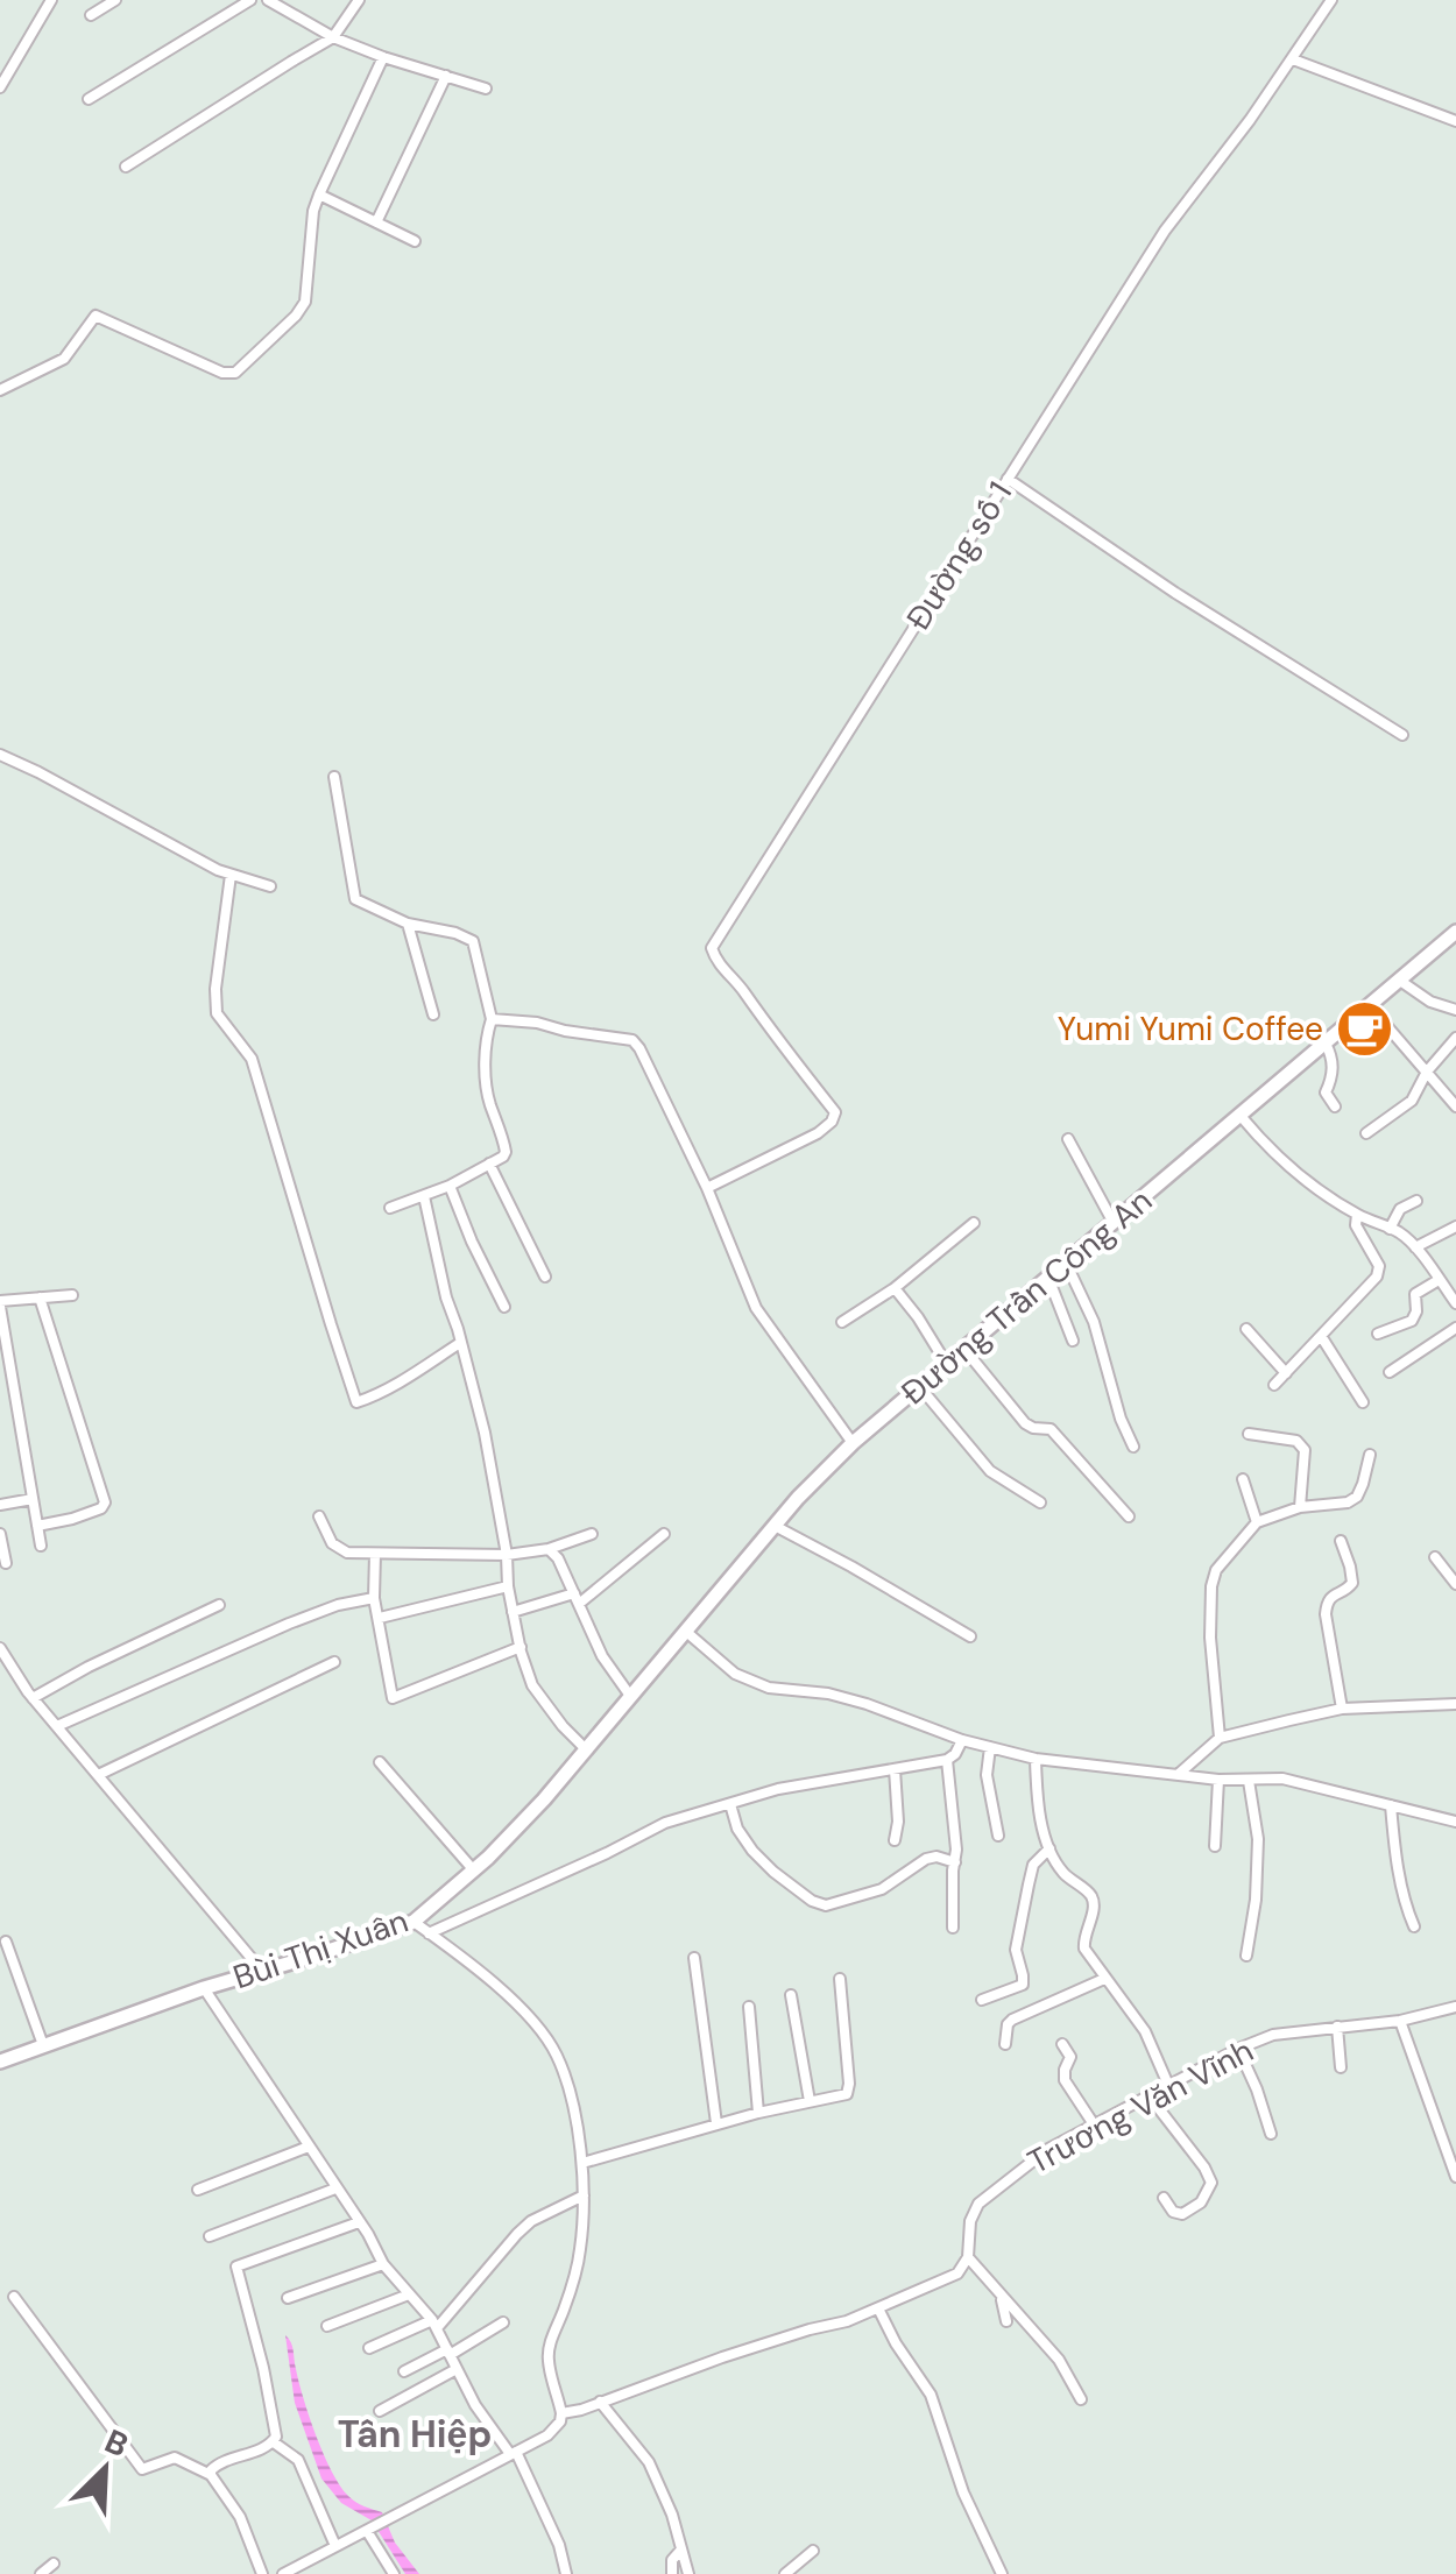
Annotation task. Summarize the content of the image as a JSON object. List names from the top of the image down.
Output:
{
  "streets": {
    "main road": ["Đường Trần Công An", "Bùi Thị Xuân"],
    "street": ["Đường số 1", "Trương Văn Vĩnh"]
  },
  "crossings": [
    ["Đường Trần Công An", "Bùi Thị Xuân"]
  ],
  "districts": ["Tân Hiệp"],
  "places": {
    "cafe": ["Yumi Yumi Coffee"]
  },
  "north": "top right"
}
